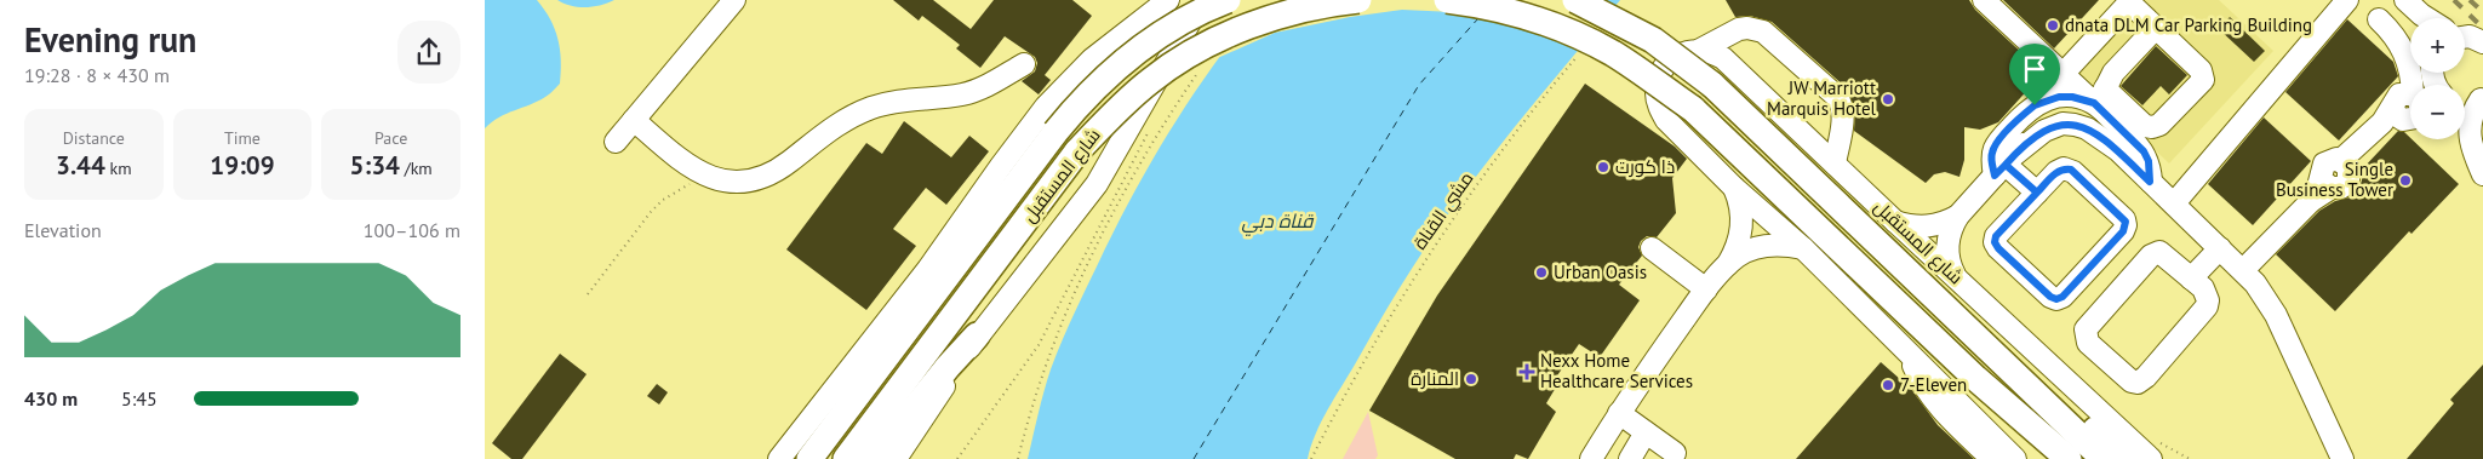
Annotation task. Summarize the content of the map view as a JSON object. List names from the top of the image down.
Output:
{
  "streets": {
    "main road": ["شارع المستقبل"],
    "path": ["مشي القناة"]
  },
  "water": ["قناة دبي"],
  "places": {
    "other": [
      "dnata DLM Car Parking Building",
      "JW Marriott Marquis Hotel",
      "ذا كورت",
      "Single Business Tower",
      "Urban Oasis",
      "المنارة",
      "7-Eleven"
    ],
    "health": ["Nexx Home Healthcare Services"]
  },
  "page": {
    "heading": ["Evening run", "19:28 · 8 × 430 m"],
    "map_buttons": ["+", "−"],
    "stats": [
      ["Distance", "3.44 km"],
      ["Time", "19:09"],
      ["Pace", "5:34 /km"]
    ],
    "chart": ["Elevation", "100–106 m"],
    "list": [
      {
        "name": "430 m",
        "note": "5:45"
      }
    ]
  }
}
